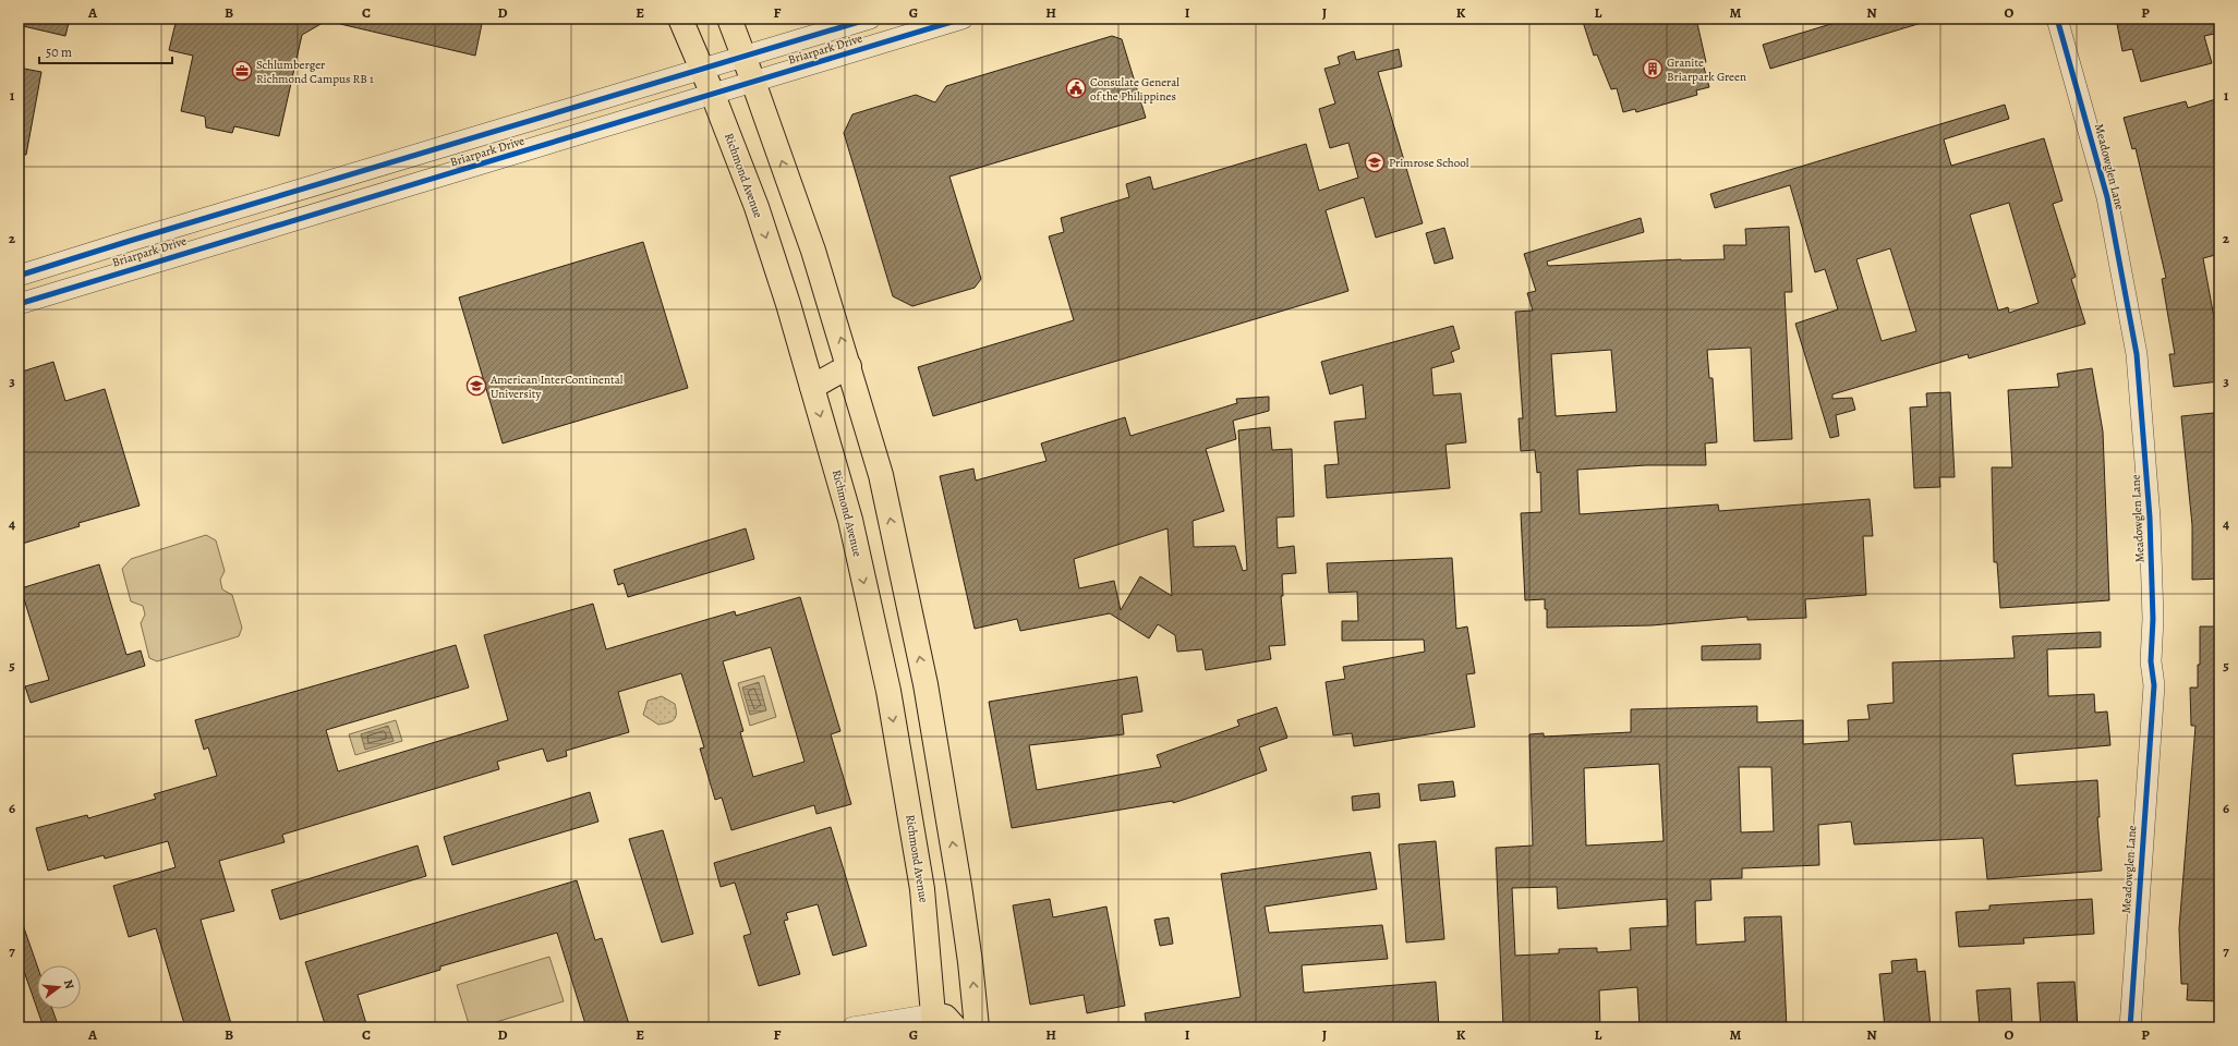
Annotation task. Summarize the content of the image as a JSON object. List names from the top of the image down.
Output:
{
  "streets": {
    "main road": ["Richmond Avenue"],
    "street": ["Briarpark Drive", "Meadowglen Lane"]
  },
  "crossings": [
    ["Briarpark Drive", "Richmond Avenue"]
  ],
  "places": {
    "building": ["Granite Briarpark Green"],
    "office": ["Schlumberger Richmond Campus RB 1"],
    "public building": ["Consulate General of the Philippines"],
    "school or university": ["Primrose School", "American InterContinental University"]
  },
  "scale_bar": "50 m",
  "north": "right",
  "grid": {
    "columns": [
      "A",
      "B",
      "C",
      "D",
      "E",
      "F",
      "G",
      "H",
      "I",
      "J",
      "K",
      "L",
      "M",
      "N",
      "O",
      "P"
    ],
    "rows": [
      "1",
      "2",
      "3",
      "4",
      "5",
      "6",
      "7"
    ]
  }
}
